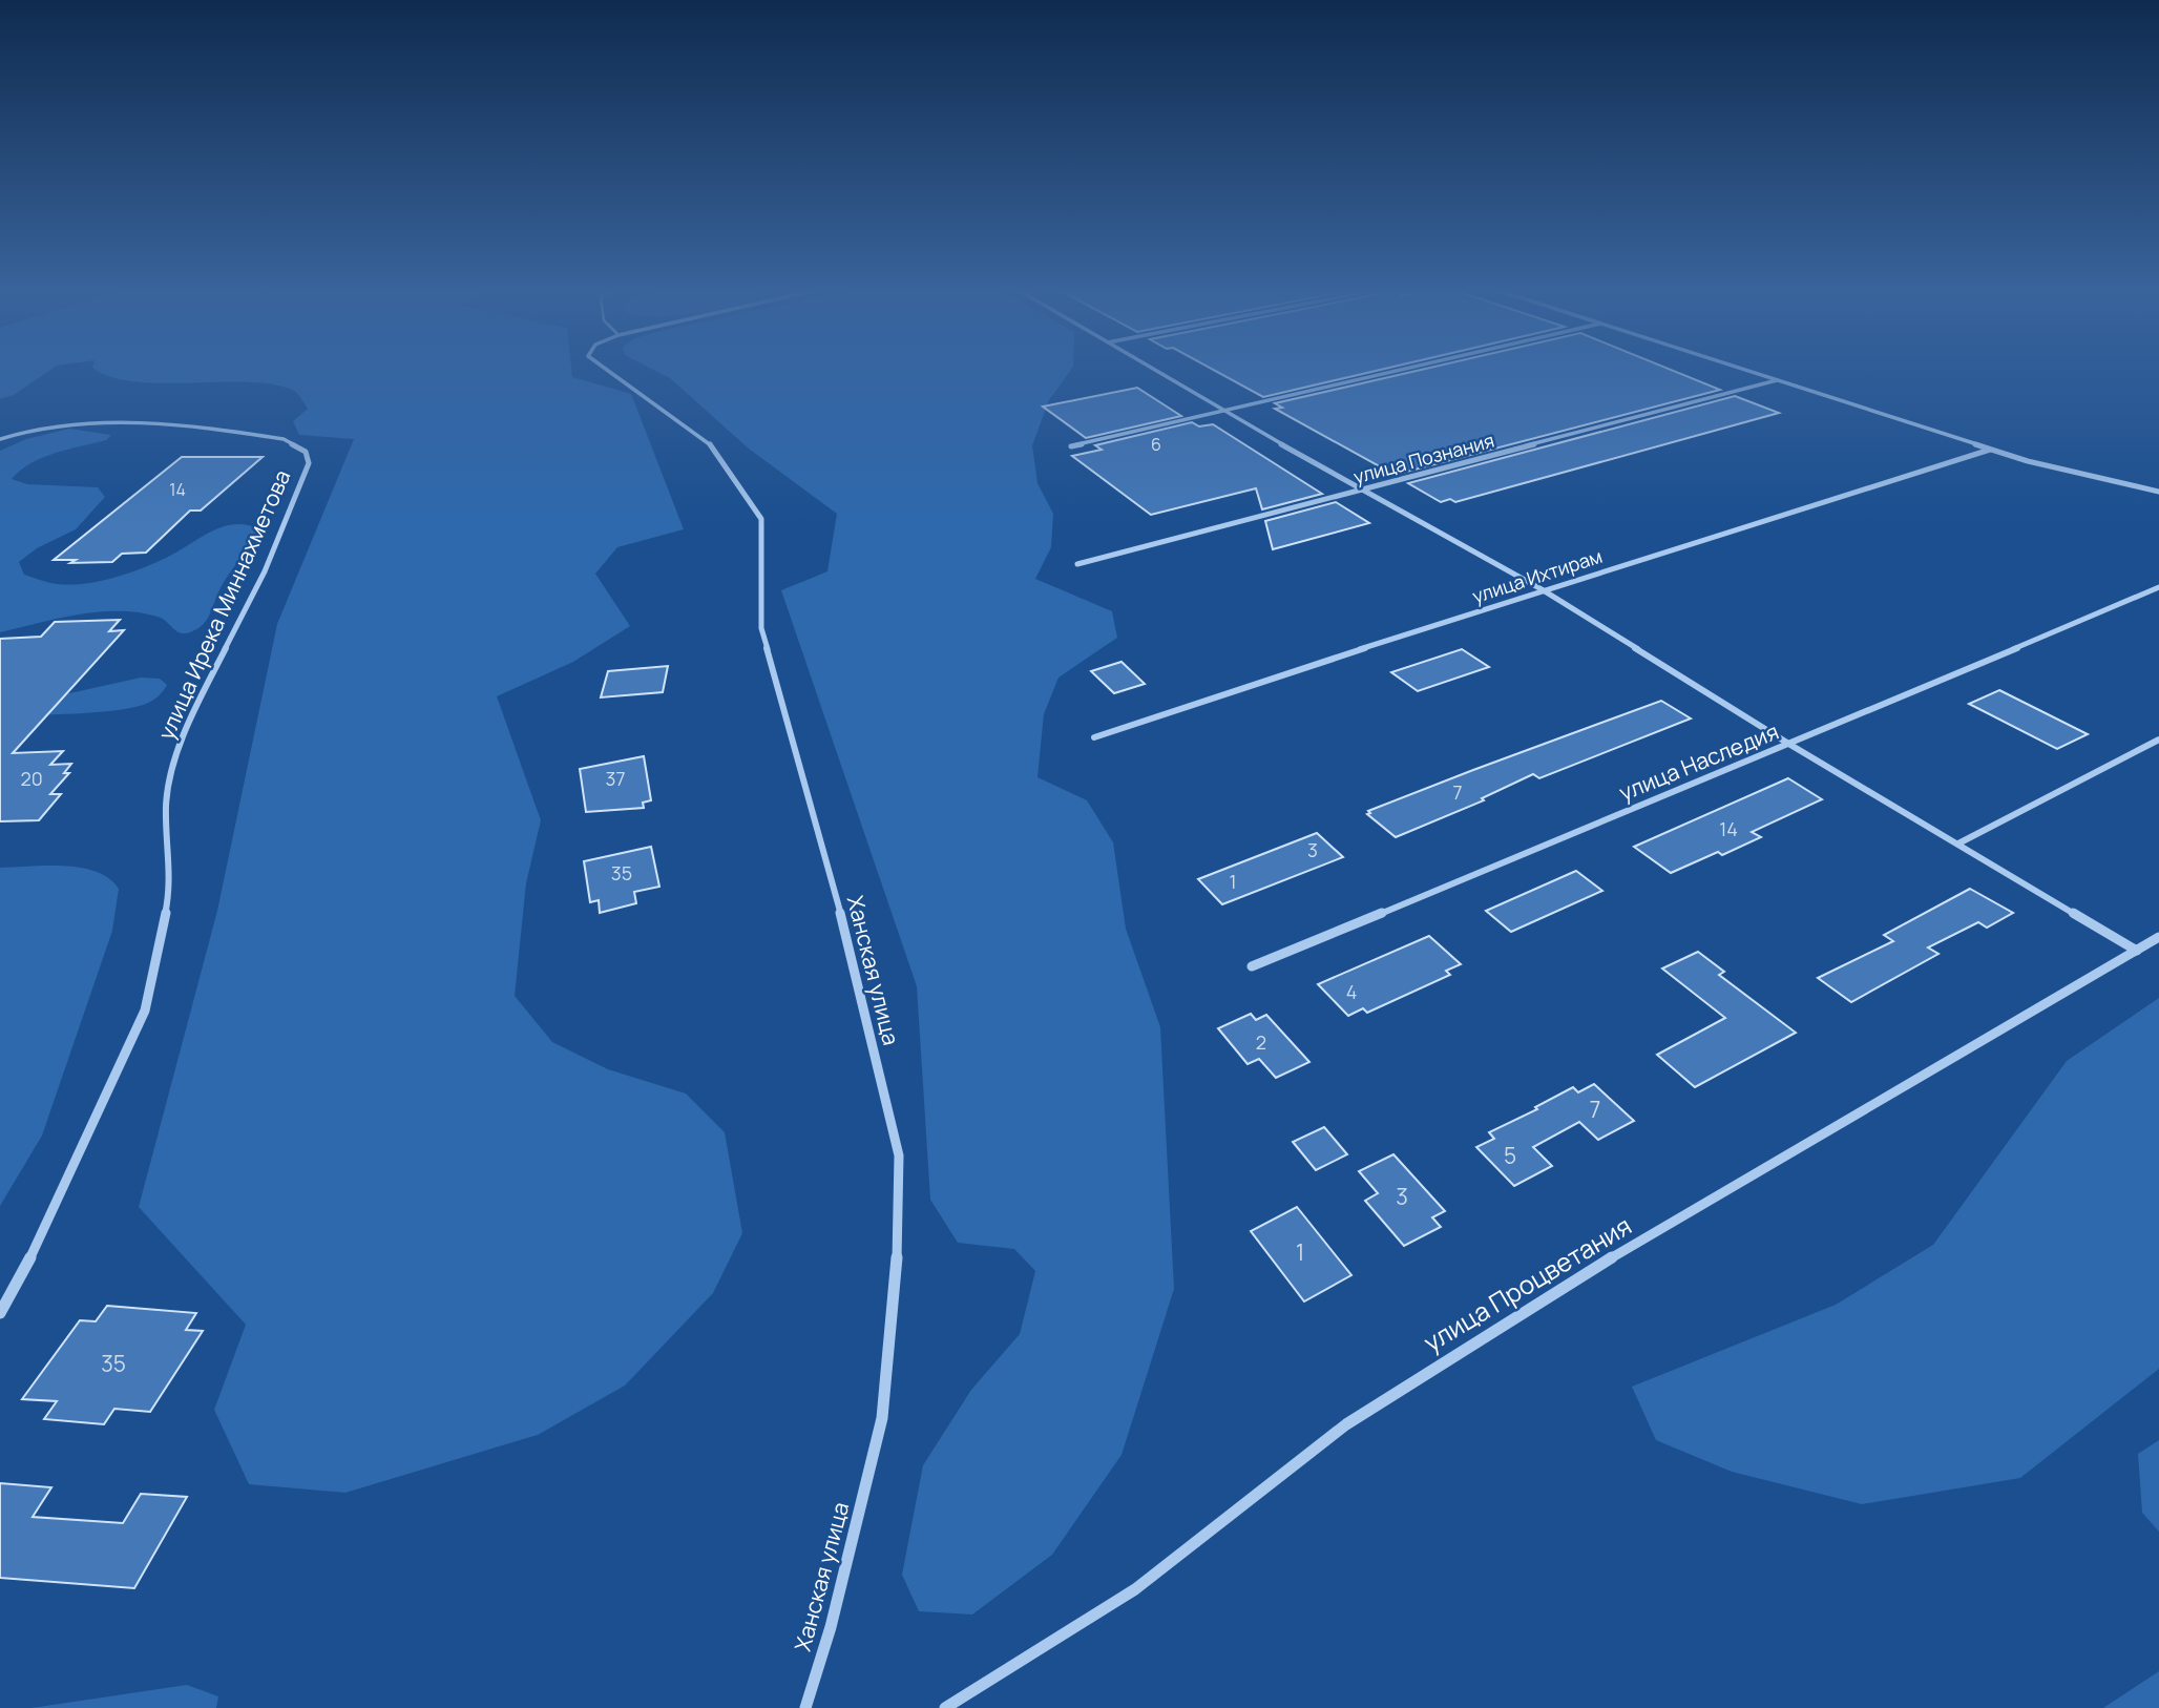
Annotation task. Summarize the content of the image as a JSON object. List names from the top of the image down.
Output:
{
  "streets": {
    "street": [
      "улица Познания",
      "улица Ихтирам",
      "улица Ирека Миннахметова",
      "улица Наследия",
      "Ханская улица",
      "улица Процветания"
    ]
  },
  "house_numbers": [
    "6",
    "14",
    "20",
    "37",
    "7",
    "14",
    "3",
    "35",
    "1",
    "4",
    "2",
    "7",
    "5",
    "3",
    "1",
    "35"
  ]
}
